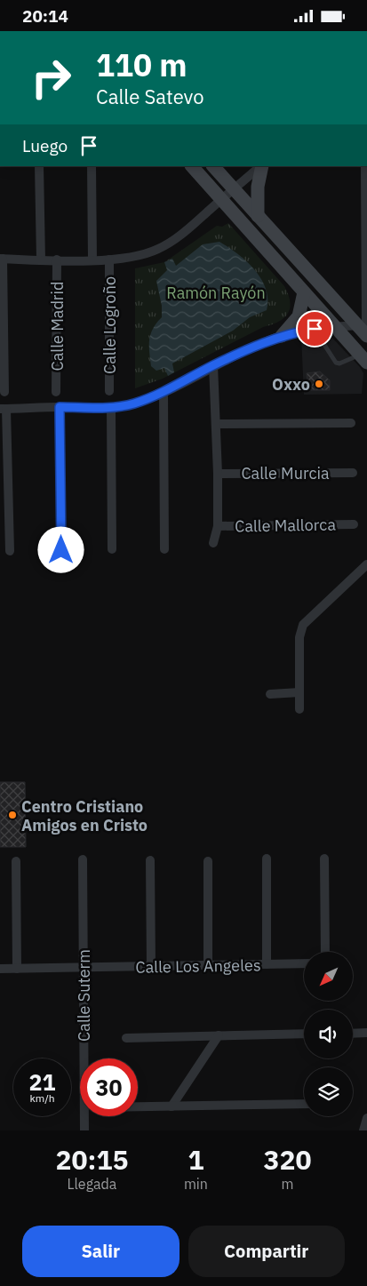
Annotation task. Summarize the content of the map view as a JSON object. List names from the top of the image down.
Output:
{
  "streets": {
    "street": [
      "Calle Logroño",
      "Calle Madrid",
      "Calle Murcia",
      "Calle Mallorca",
      "Calle Los Angeles",
      "Calle Suterm"
    ]
  },
  "crossings": [
    ["Calle Los Angeles", "Calle Suterm"]
  ],
  "parks": ["Ramón Rayón"],
  "places": ["Oxxo", "Centro Cristiano Amigos en Cristo"],
  "north": "bottom left",
  "page": {
    "status": "20:14",
    "turn": ["110 m", "Calle Satevo"],
    "then": "Luego",
    "speed": "21 km/h",
    "limit": "30",
    "eta": [
      "20:15",
      "Llegada",
      "1",
      "min",
      "320",
      "m"
    ],
    "buttons": ["Salir", "Compartir"]
  }
}
